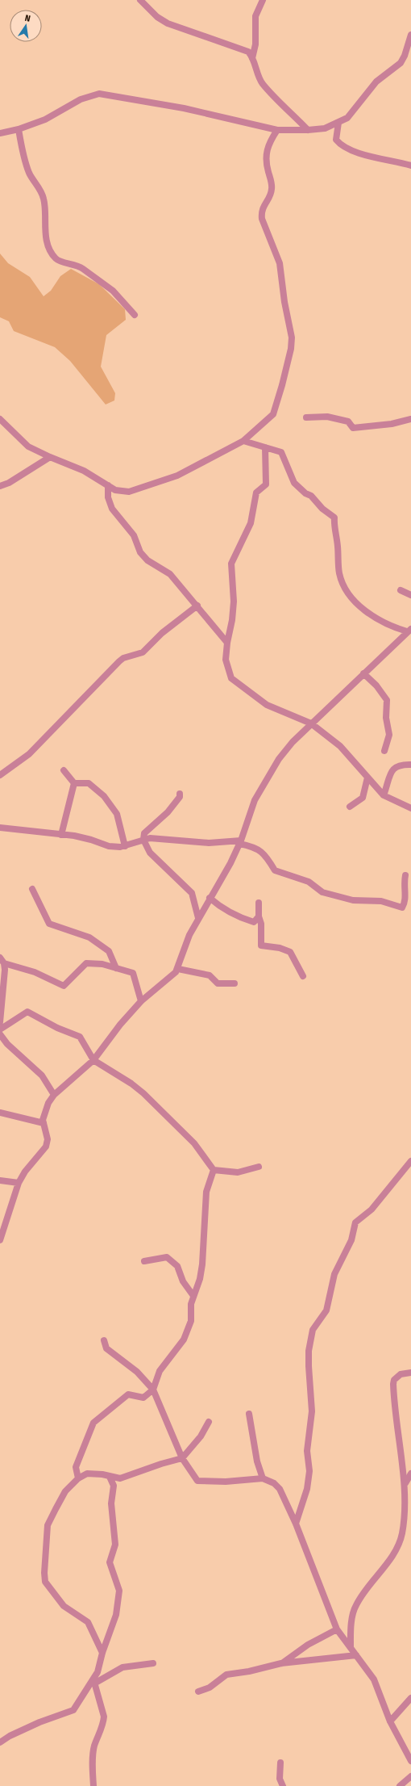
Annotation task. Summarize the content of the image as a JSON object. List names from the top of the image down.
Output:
{
  "north": "top"
}
